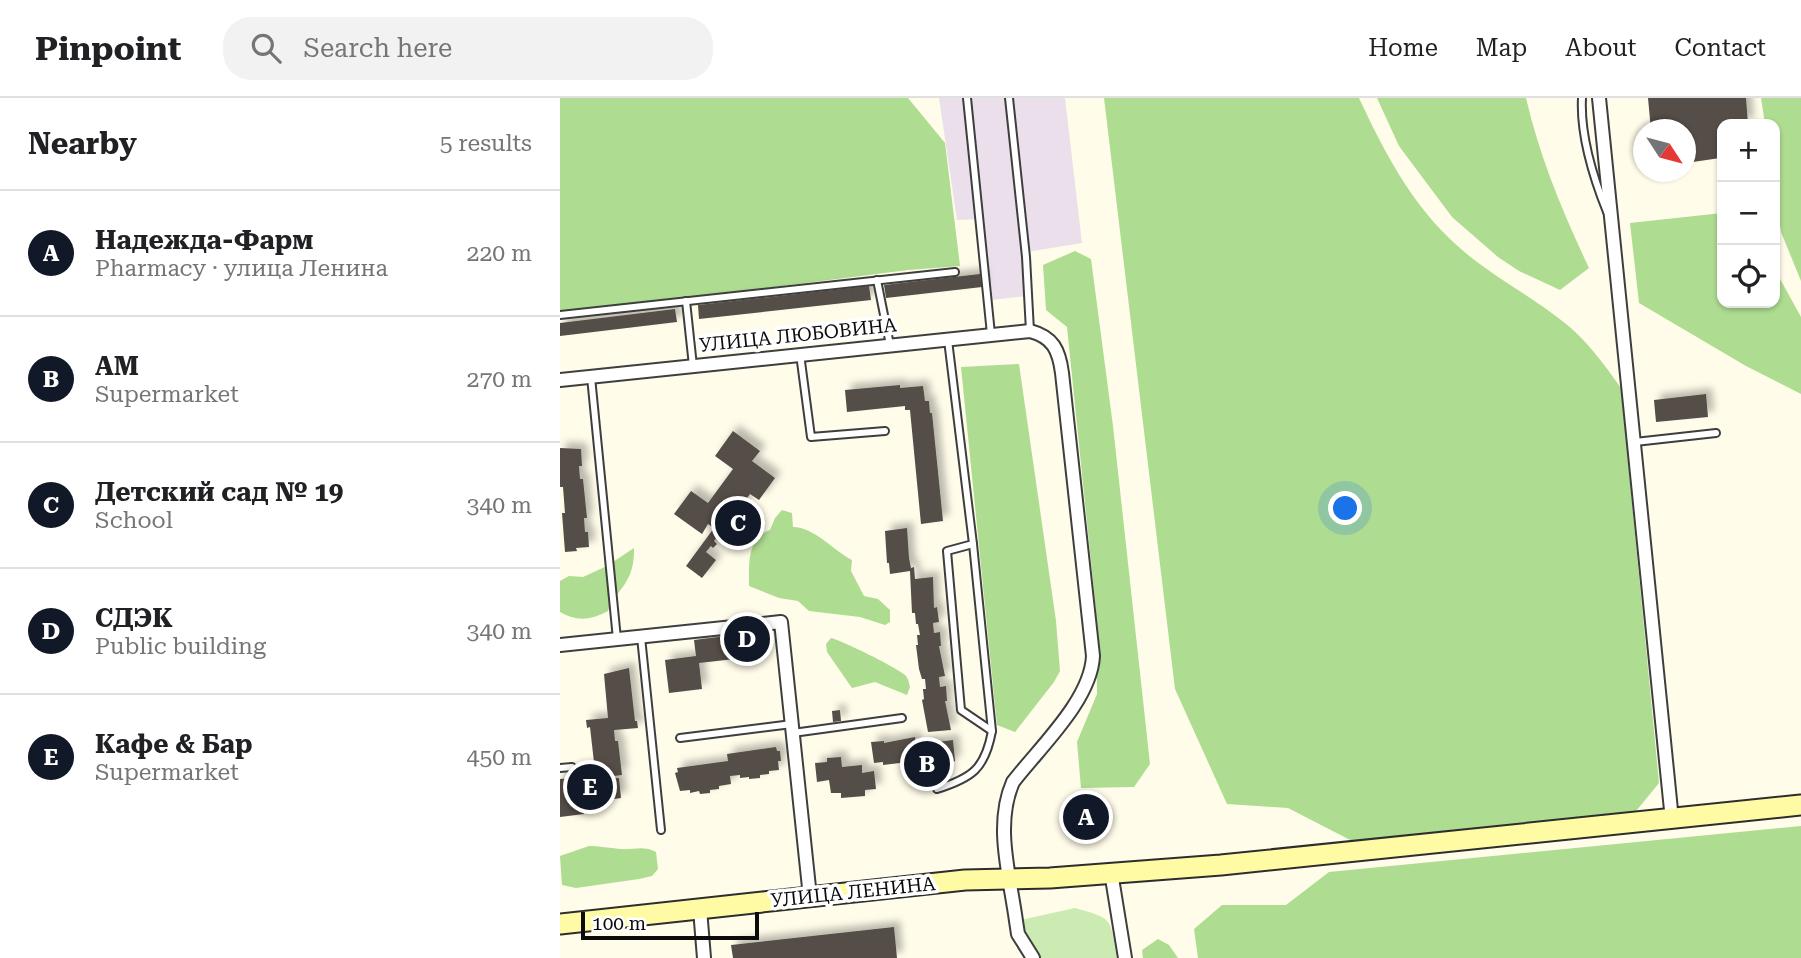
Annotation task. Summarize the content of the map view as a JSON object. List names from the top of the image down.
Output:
{
  "streets": {
    "main road": ["УЛИЦА ЛЕНИНА"],
    "street": ["УЛИЦА ЛЮБОВИНА"]
  },
  "scale_bar": "100 m",
  "north": "bottom right",
  "page": {
    "header": "Pinpoint",
    "search": "Search here",
    "nav": [
      "Home",
      "Map",
      "About",
      "Contact"
    ],
    "heading": ["Nearby", "5 results"],
    "map_buttons": ["+", "−"],
    "list": [
      {
        "mark": "A",
        "name": "Надежда-Фарм",
        "note": "Pharmacy · улица Ленина",
        "value": "220 m"
      },
      {
        "mark": "B",
        "name": "АМ",
        "note": "Supermarket",
        "value": "270 m"
      },
      {
        "mark": "C",
        "name": "Детский сад № 19",
        "note": "School",
        "value": "340 m"
      },
      {
        "mark": "D",
        "name": "СДЭК",
        "note": "Public building",
        "value": "340 m"
      },
      {
        "mark": "E",
        "name": "Кафе & Бар",
        "note": "Supermarket",
        "value": "450 m"
      }
    ],
    "pins": [
      "C",
      "D",
      "B",
      "E",
      "A"
    ],
    "scale": "100 m"
  }
}
